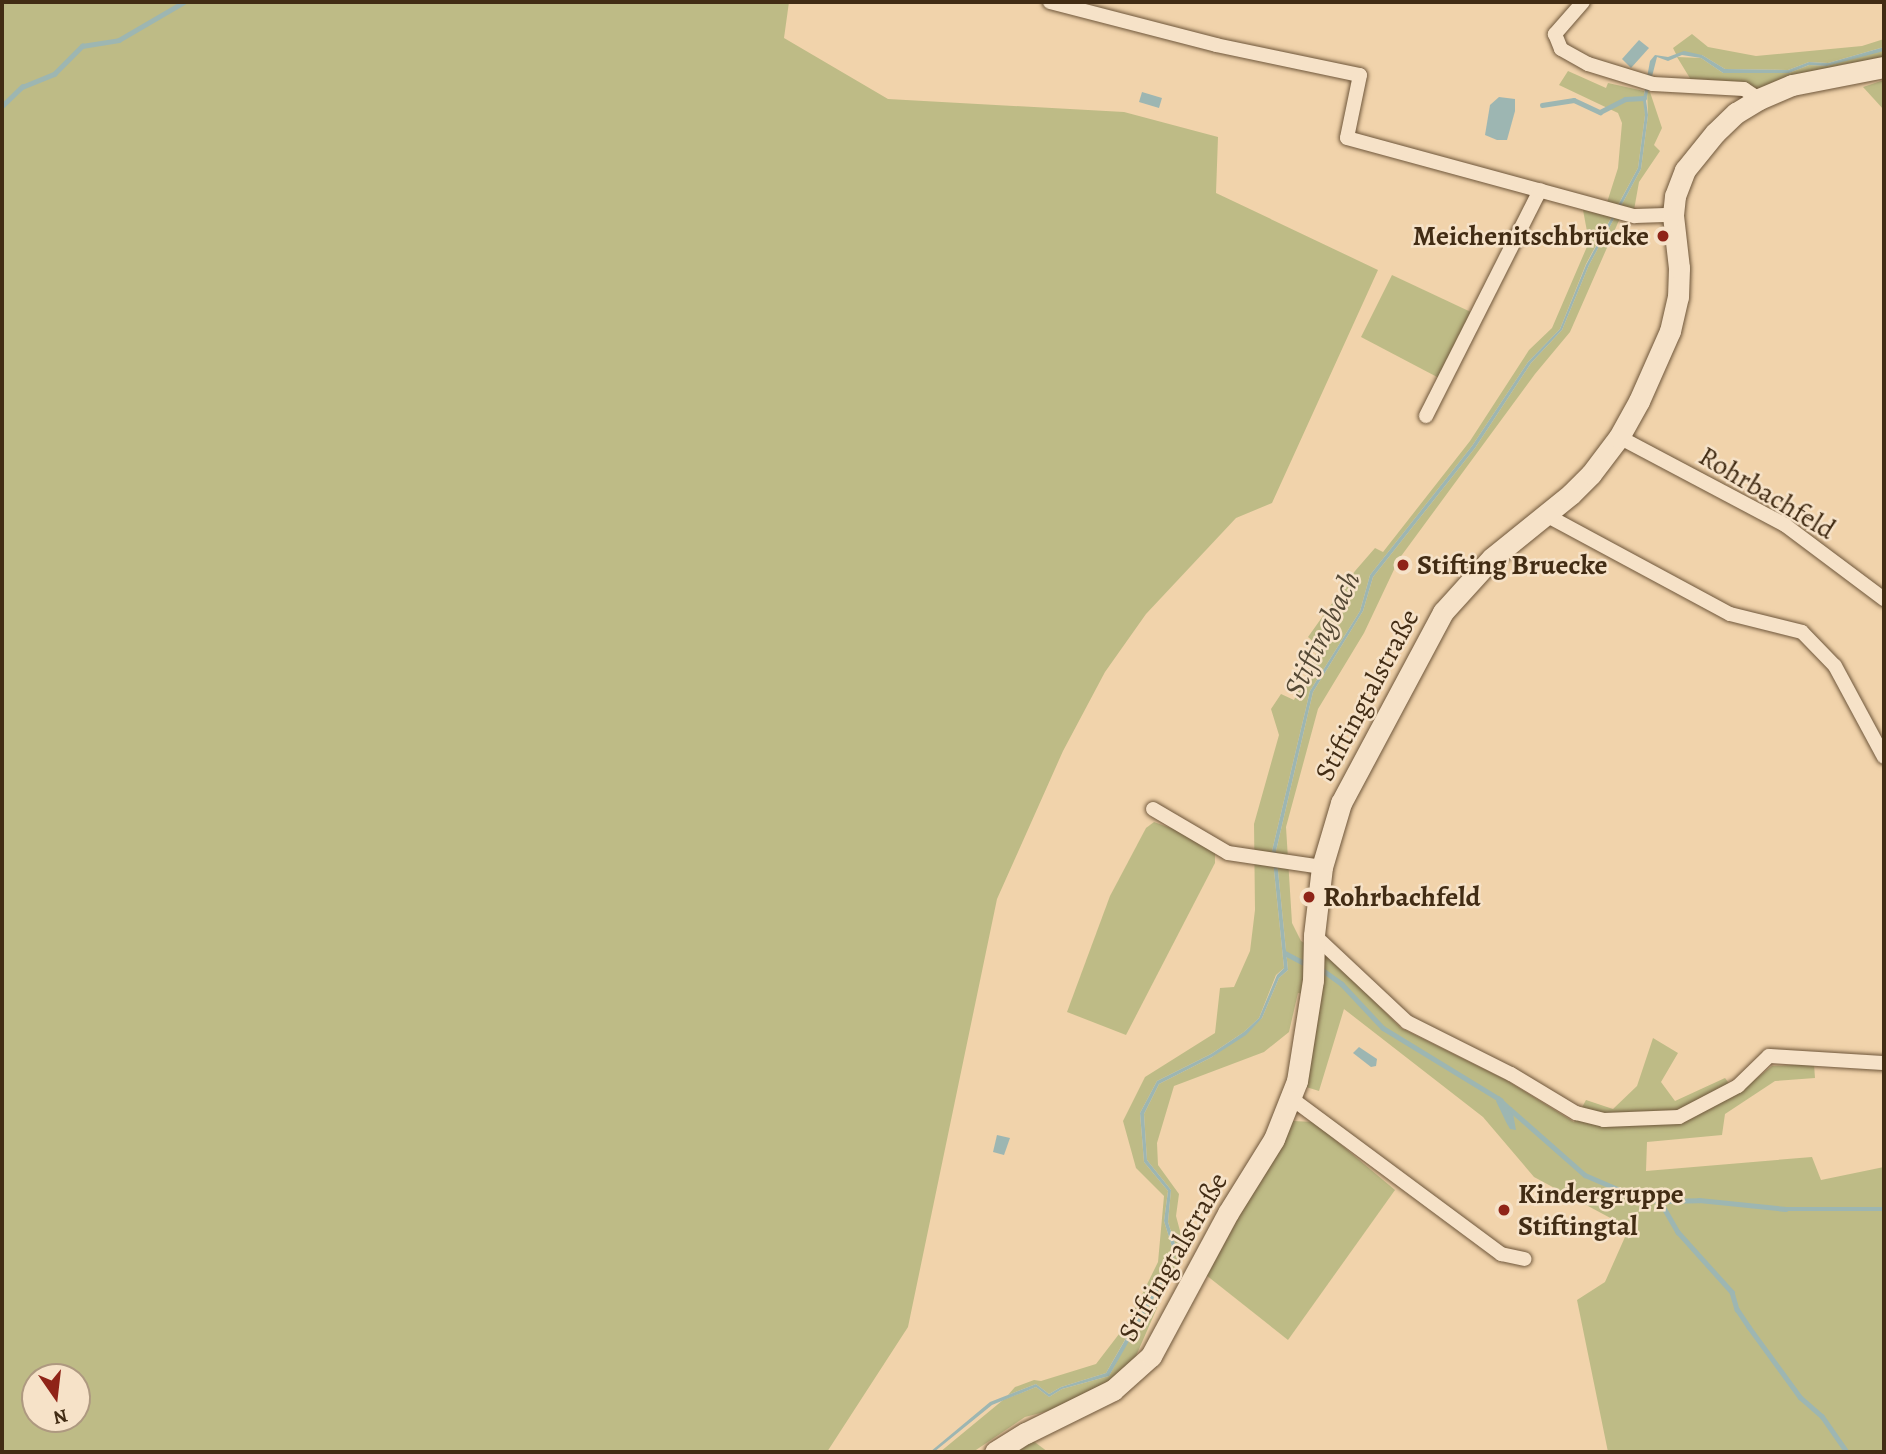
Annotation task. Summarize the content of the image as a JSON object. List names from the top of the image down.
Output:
{
  "streets": {
    "street": ["Rohrbachfeld", "Stiftingtalstraße"]
  },
  "crossings": [
    ["Rohrbachfeld", "Stiftingtalstraße"]
  ],
  "water": ["Stiftingbach"],
  "places": [
    "Meichenitschbrücke",
    "Stifting Bruecke",
    "Rohrbachfeld",
    "Kindergruppe Stiftingtal"
  ],
  "north": "bottom"
}
